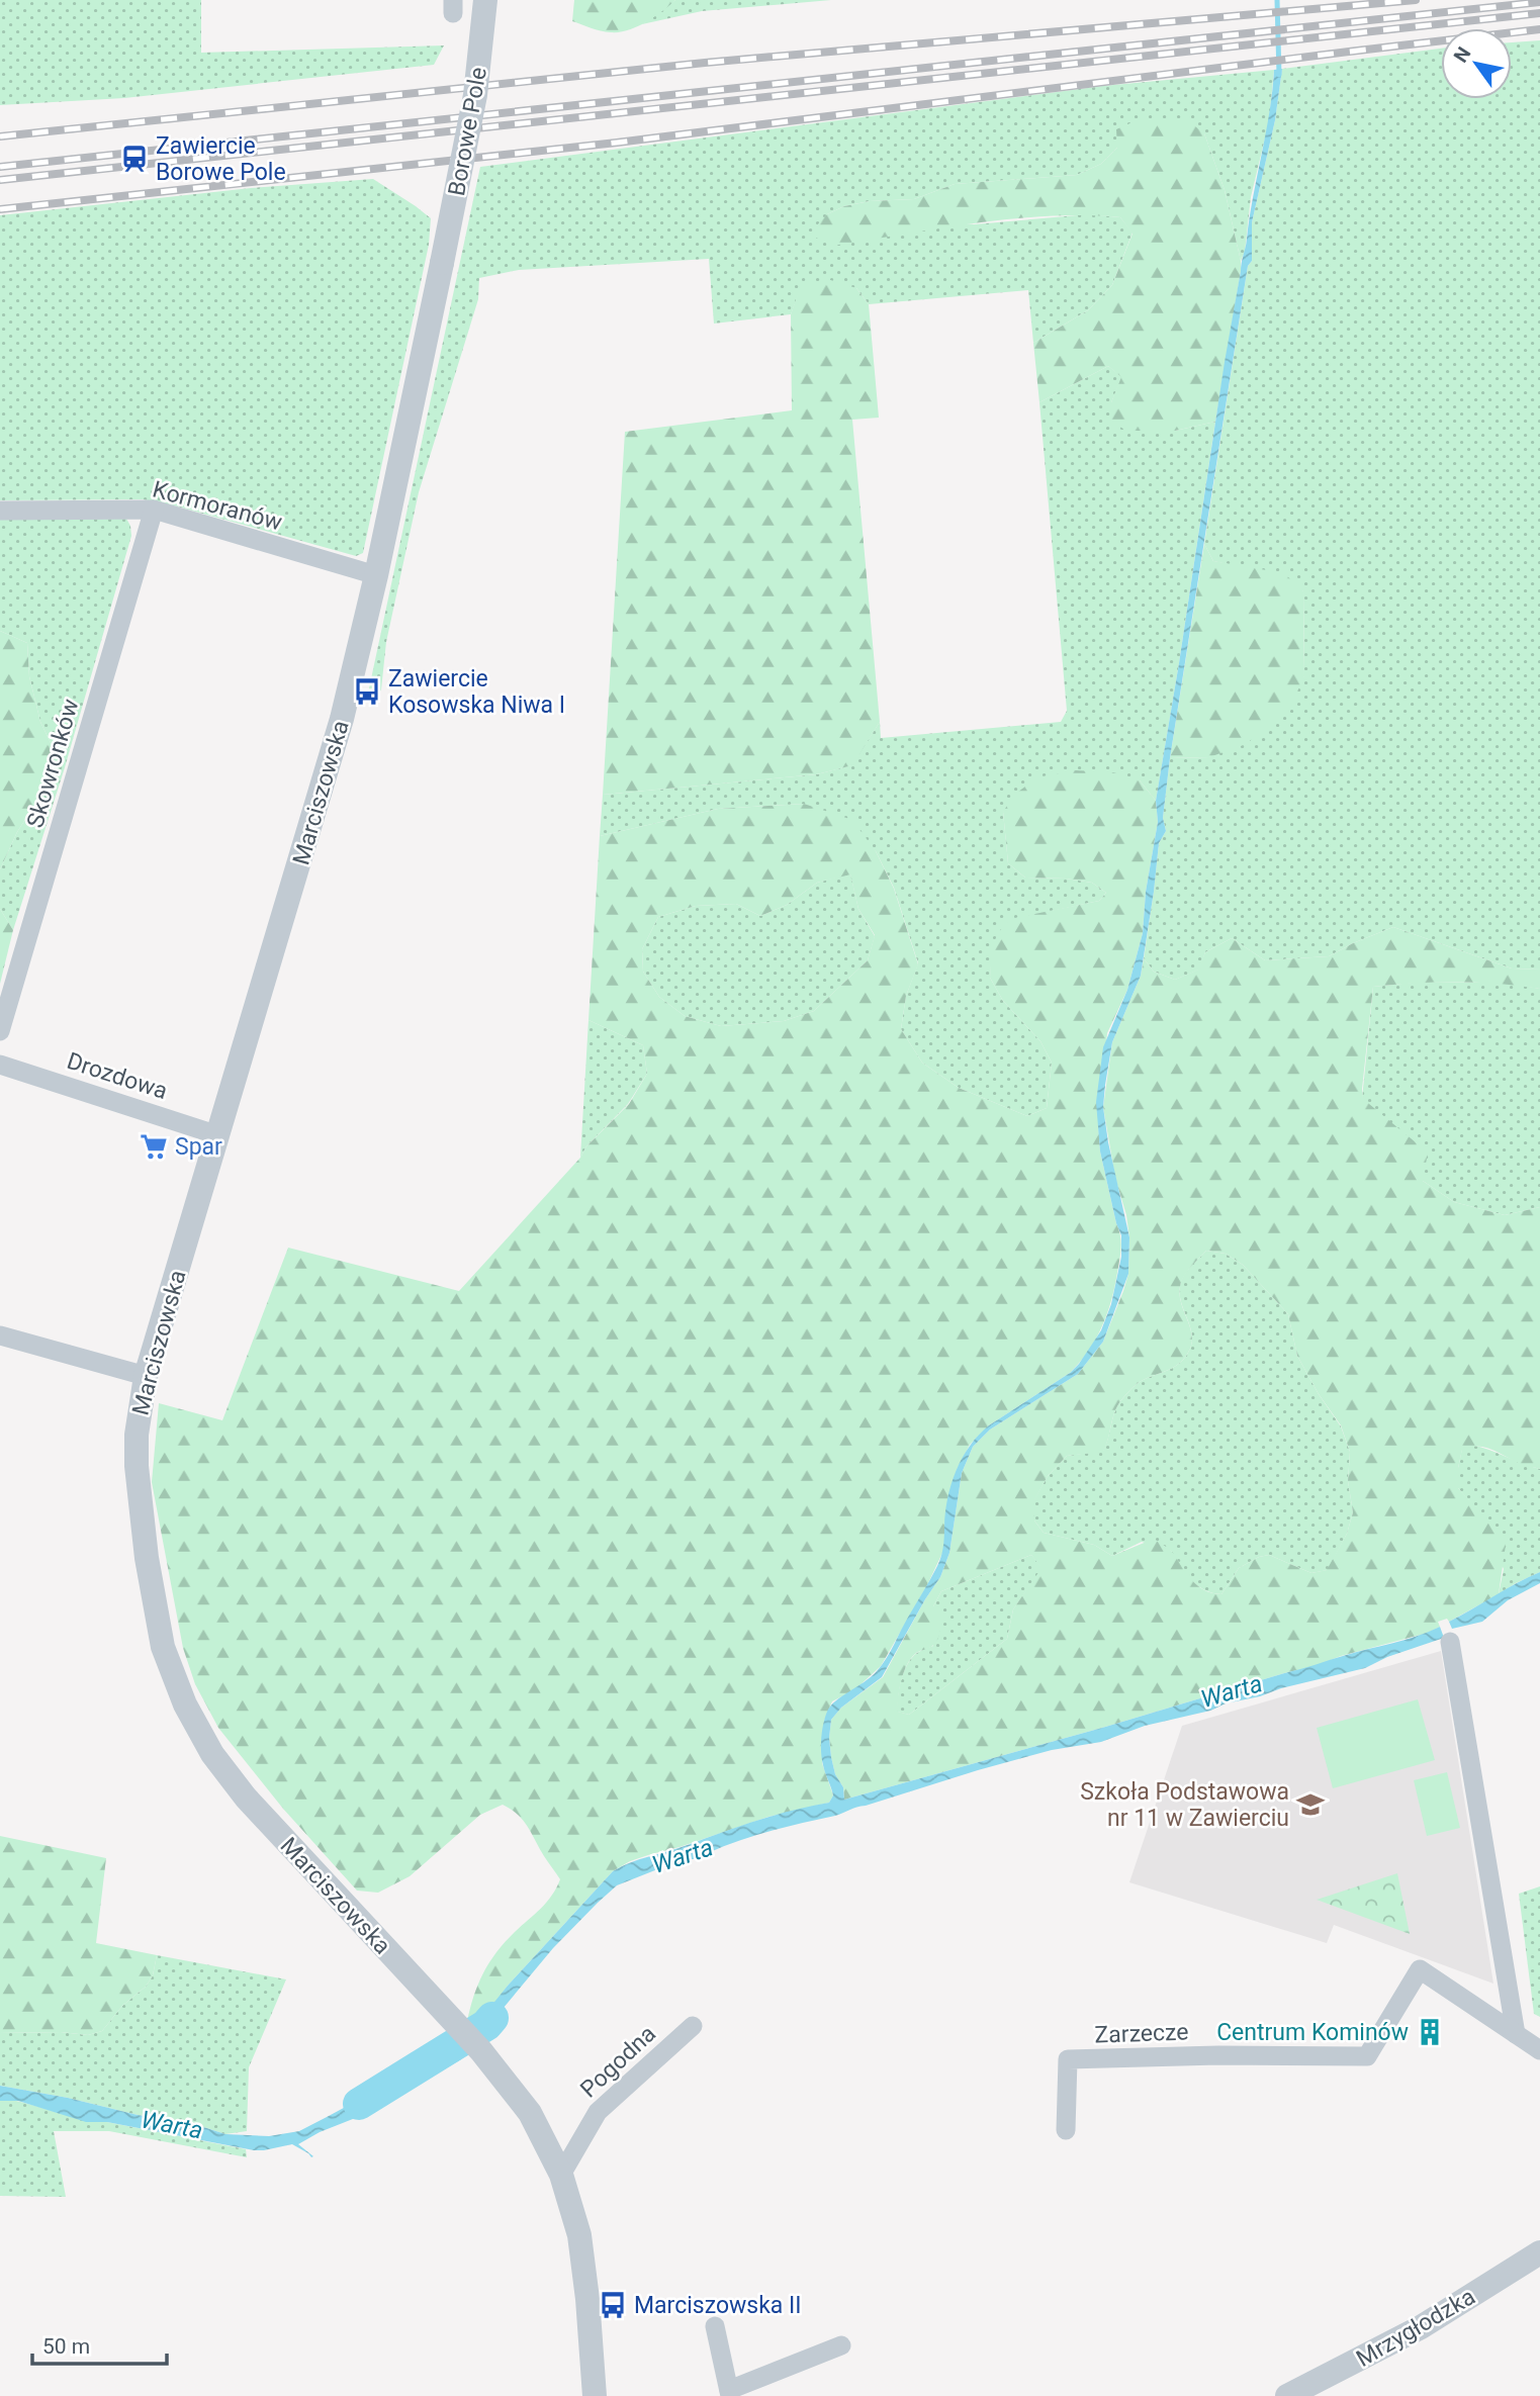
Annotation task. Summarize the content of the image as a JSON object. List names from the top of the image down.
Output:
{
  "streets": {
    "street": [
      "Borowe Pole",
      "Kormoranów",
      "Skowronków",
      "Marciszowska",
      "Drozdowa",
      "Zarzecze",
      "Pogodna",
      "Mrzygłodzka"
    ]
  },
  "crossings": [
    ["Borowe Pole", "Marciszowska"],
    ["Kormoranów", "Skowronków"],
    ["Kormoranów", "Marciszowska"],
    ["Marciszowska", "Drozdowa"],
    ["Marciszowska", "Pogodna"]
  ],
  "water": ["Warta"],
  "places": {
    "station": ["Zawiercie Borowe Pole"],
    "bus stop": ["Zawiercie Kosowska Niwa I", "Marciszowska II"],
    "supermarket": ["Spar"],
    "school or university": ["Szkoła Podstawowa nr 11 w Zawierciu"],
    "building": ["Centrum Kominów"]
  },
  "scale_bar": "50 m",
  "north": "top left"
}
